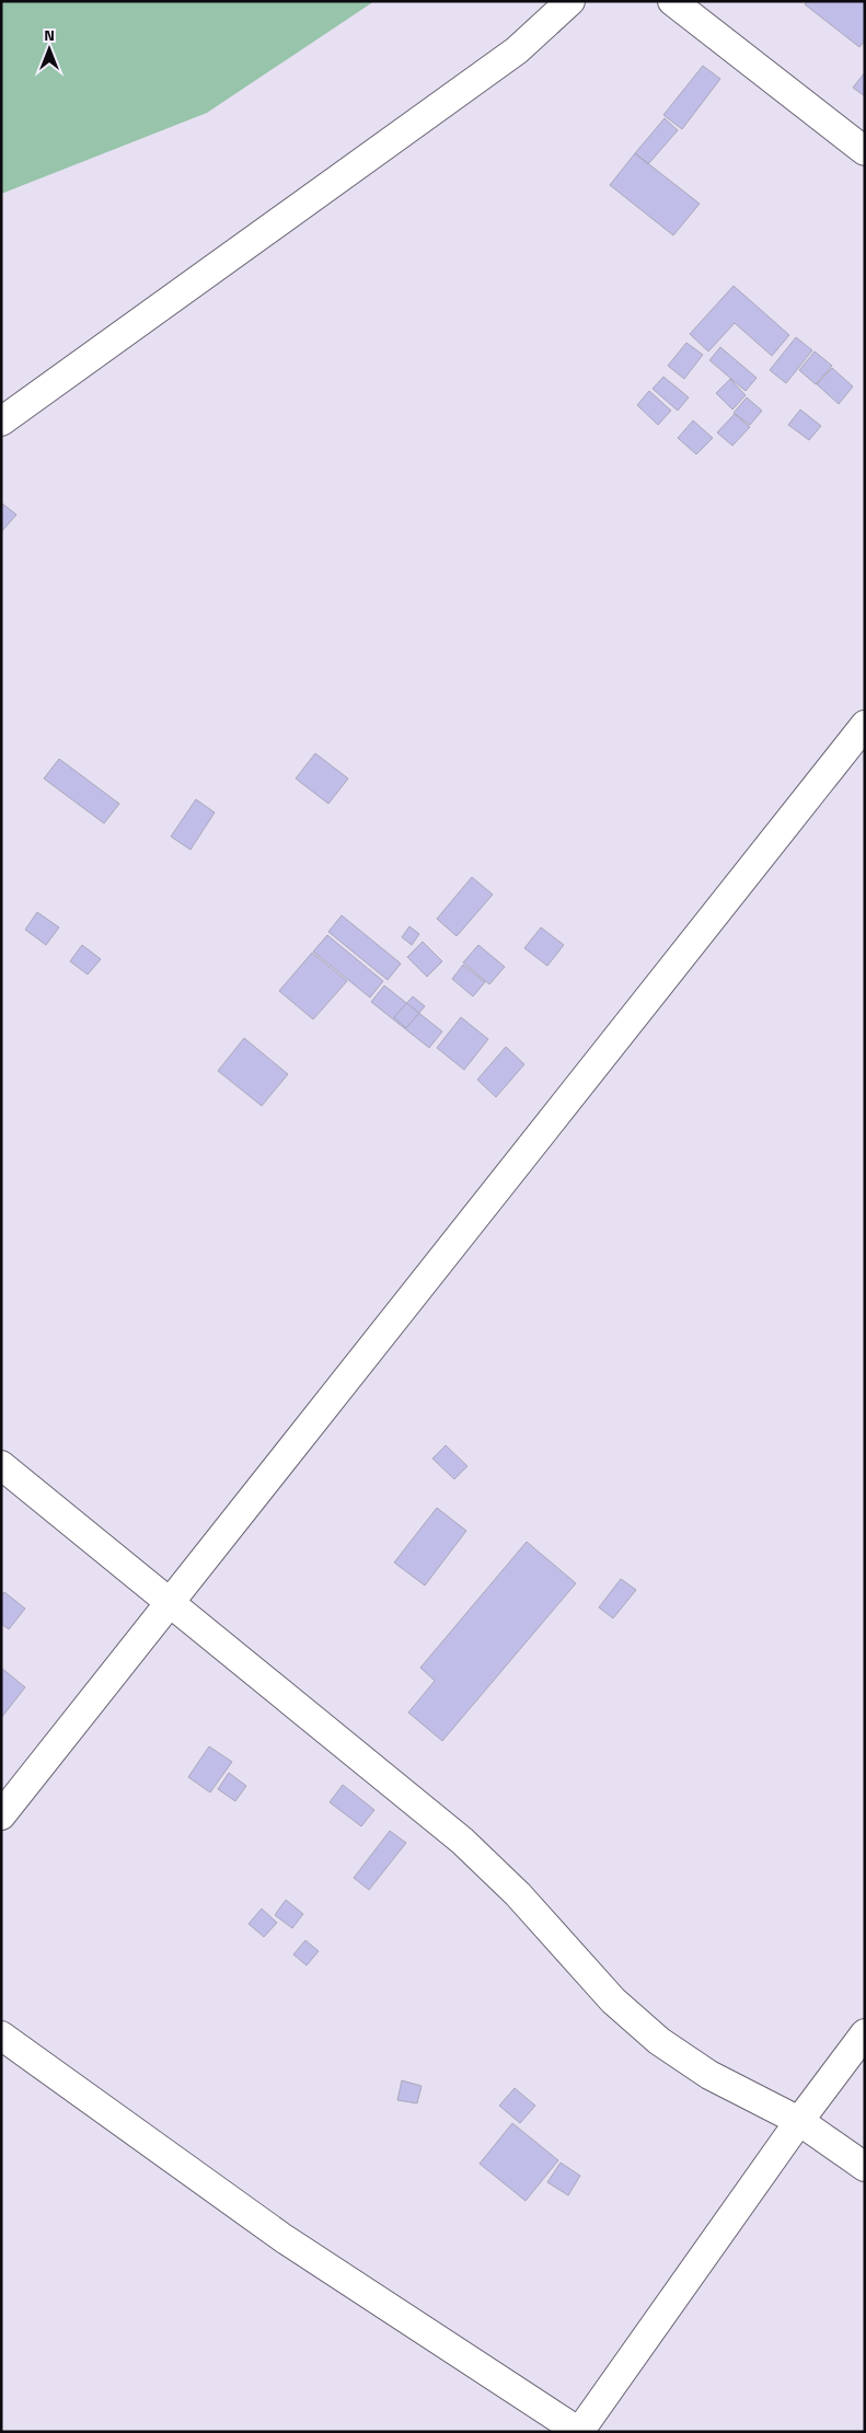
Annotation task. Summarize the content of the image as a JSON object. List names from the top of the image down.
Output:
{
  "north": "top"
}
